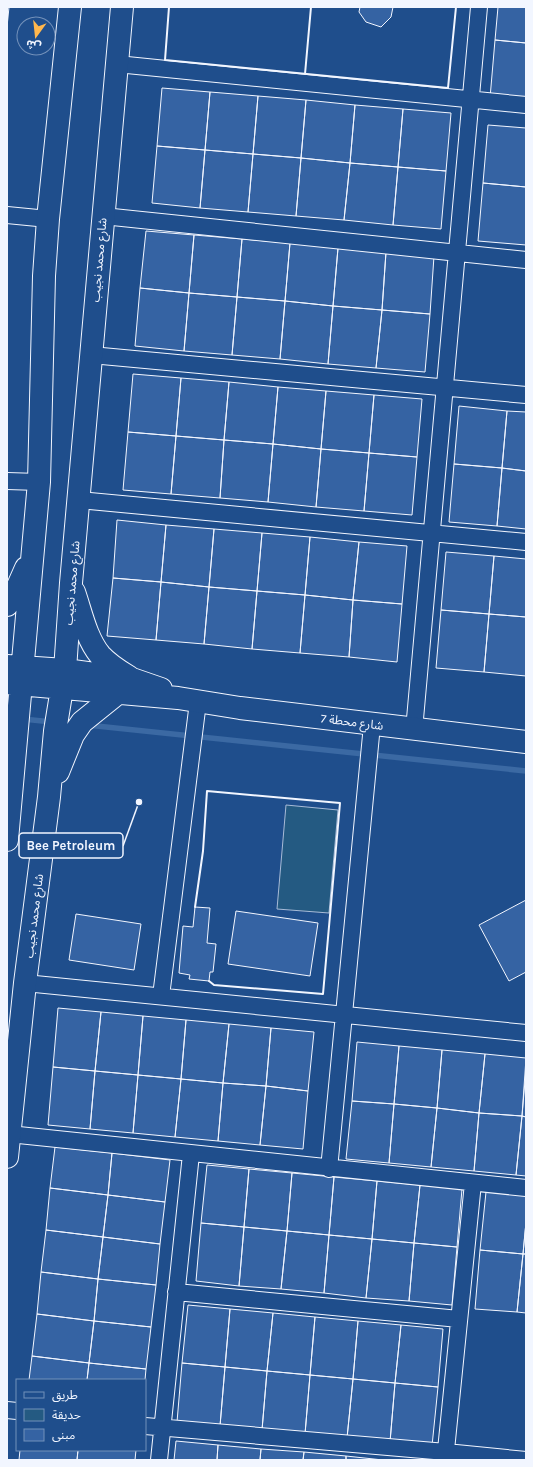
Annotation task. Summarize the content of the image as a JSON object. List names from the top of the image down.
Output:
{
  "streets": {
    "main road": ["شارع محمد نجيب", "شارع محطة 7"]
  },
  "crossings": [
    ["شارع محمد نجيب", "شارع محطة 7"]
  ],
  "places": ["Bee Petroleum"],
  "legend": ["طريق", "حديقة", "مبنى"],
  "north": "bottom"
}
